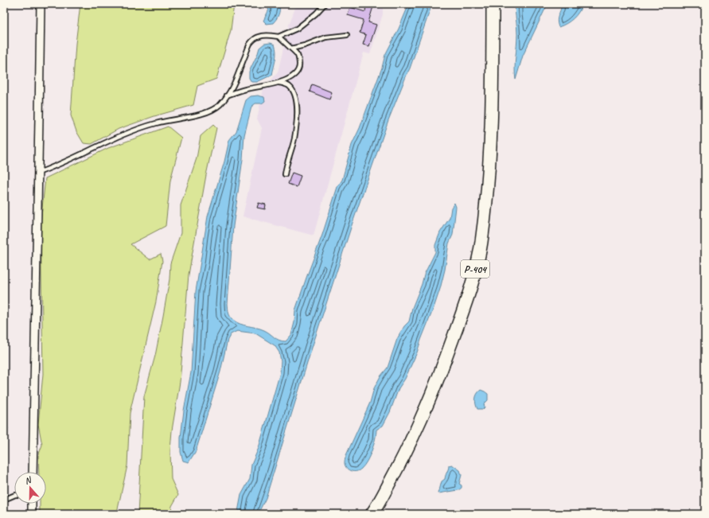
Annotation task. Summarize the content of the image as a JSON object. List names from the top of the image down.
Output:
{
  "streets": {
    "highway": ["Р-404"]
  },
  "north": "top"
}
